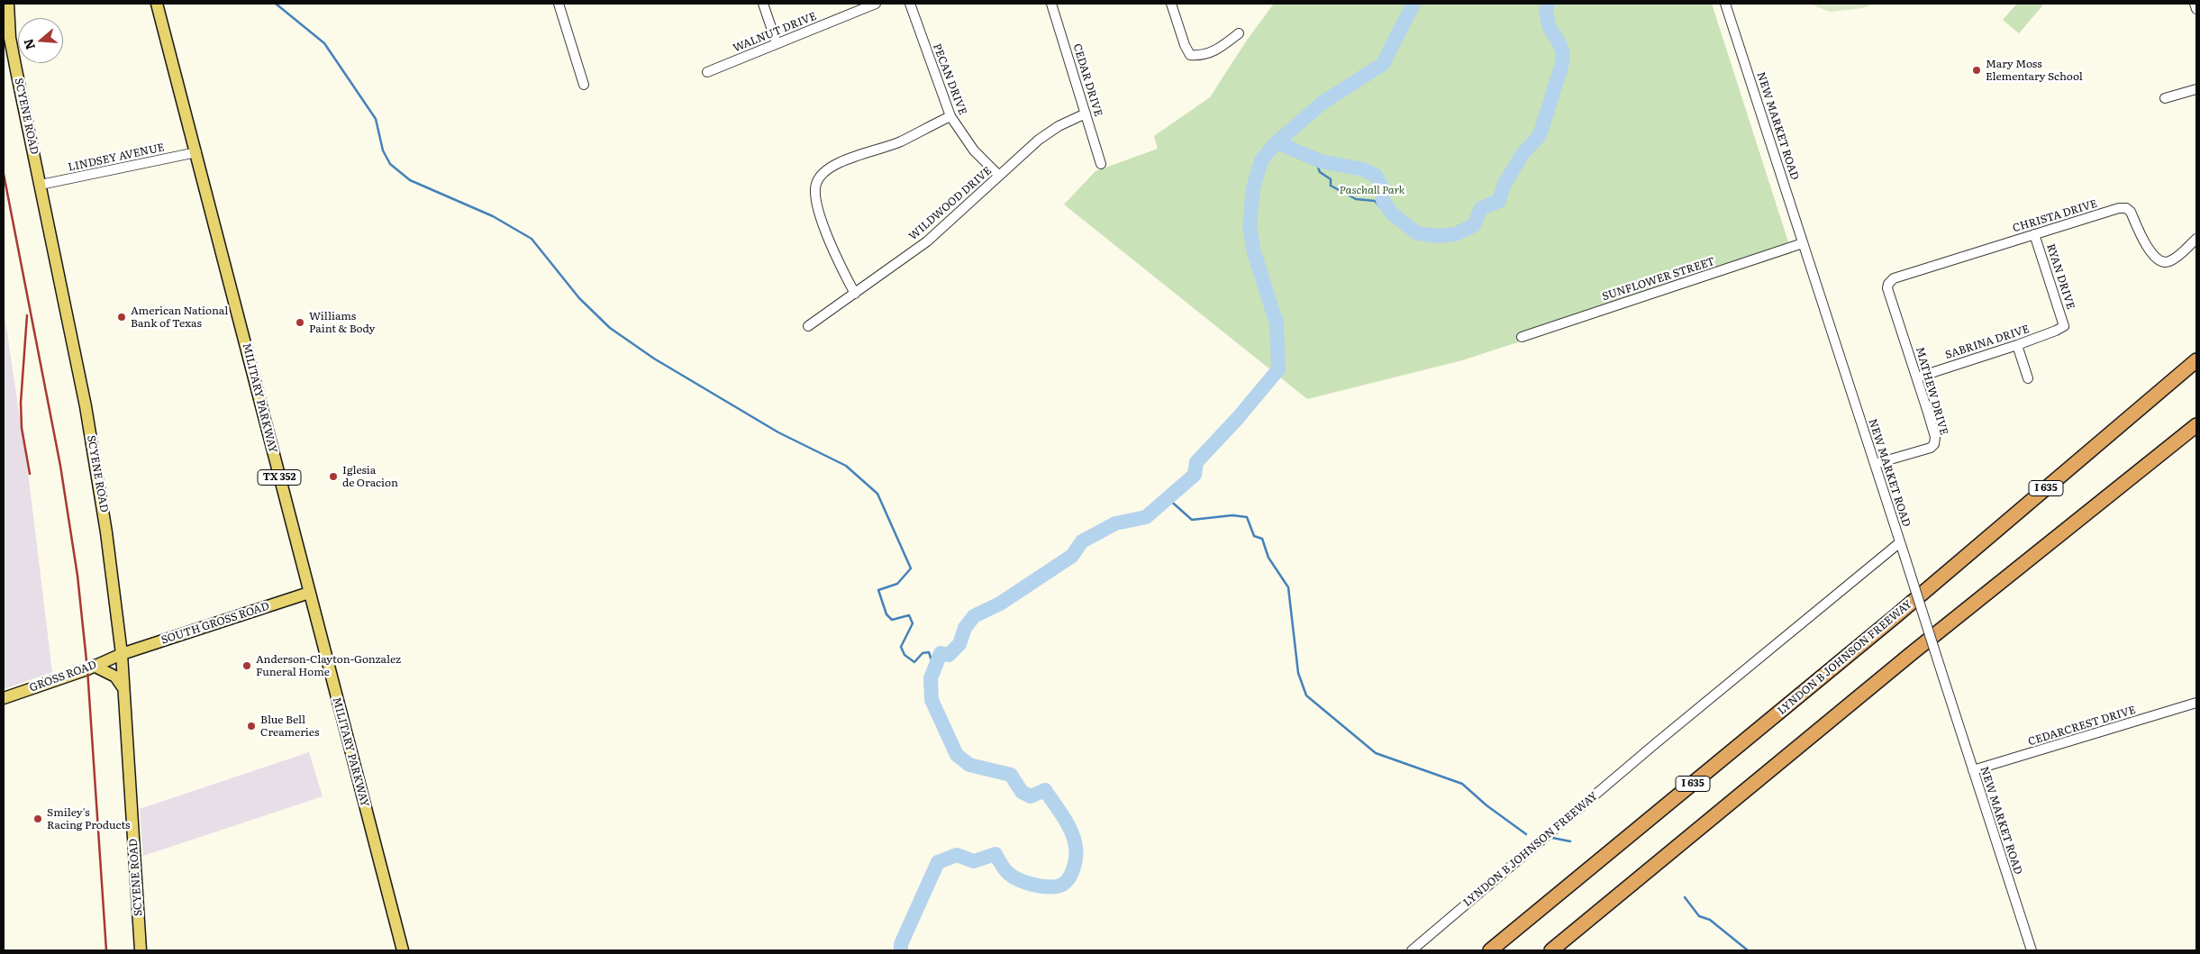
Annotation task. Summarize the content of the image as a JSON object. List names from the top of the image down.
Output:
{
  "streets": {
    "highway": ["I 635", "LYNDON B JOHNSON FREEWAY"],
    "main road": [
      "SCYENE ROAD",
      "MILITARY PARKWAY",
      "TX 352",
      "SOUTH GROSS ROAD",
      "GROSS ROAD"
    ],
    "street": [
      "WALNUT DRIVE",
      "PECAN DRIVE",
      "CEDAR DRIVE",
      "NEW MARKET ROAD",
      "LINDSEY AVENUE",
      "WILDWOOD DRIVE",
      "CHRISTA DRIVE",
      "RYAN DRIVE",
      "SUNFLOWER STREET",
      "SABRINA DRIVE",
      "MATHEW DRIVE",
      "CEDARCREST DRIVE"
    ]
  },
  "crossings": [
    ["PECAN DRIVE", "WILDWOOD DRIVE"],
    ["CEDAR DRIVE", "WILDWOOD DRIVE"],
    ["SCYENE ROAD", "LINDSEY AVENUE"],
    ["SCYENE ROAD", "SOUTH GROSS ROAD"],
    ["SCYENE ROAD", "GROSS ROAD"],
    ["NEW MARKET ROAD", "SUNFLOWER STREET"],
    ["NEW MARKET ROAD", "MATHEW DRIVE"],
    ["NEW MARKET ROAD", "LYNDON B JOHNSON FREEWAY"],
    ["NEW MARKET ROAD", "CEDARCREST DRIVE"],
    ["LINDSEY AVENUE", "MILITARY PARKWAY"],
    ["CHRISTA DRIVE", "RYAN DRIVE"],
    ["CHRISTA DRIVE", "MATHEW DRIVE"],
    ["RYAN DRIVE", "SABRINA DRIVE"],
    ["SABRINA DRIVE", "MATHEW DRIVE"],
    ["MILITARY PARKWAY", "SOUTH GROSS ROAD"],
    ["SOUTH GROSS ROAD", "GROSS ROAD"]
  ],
  "parks": ["Paschall Park"],
  "places": [
    "Mary Moss Elementary School",
    "American National Bank of Texas",
    "Williams Paint & Body",
    "Iglesia de Oracion",
    "Anderson-Clayton-Gonzalez Funeral Home",
    "Blue Bell Creameries",
    "Smiley's Racing Products"
  ],
  "north": "left"
}
